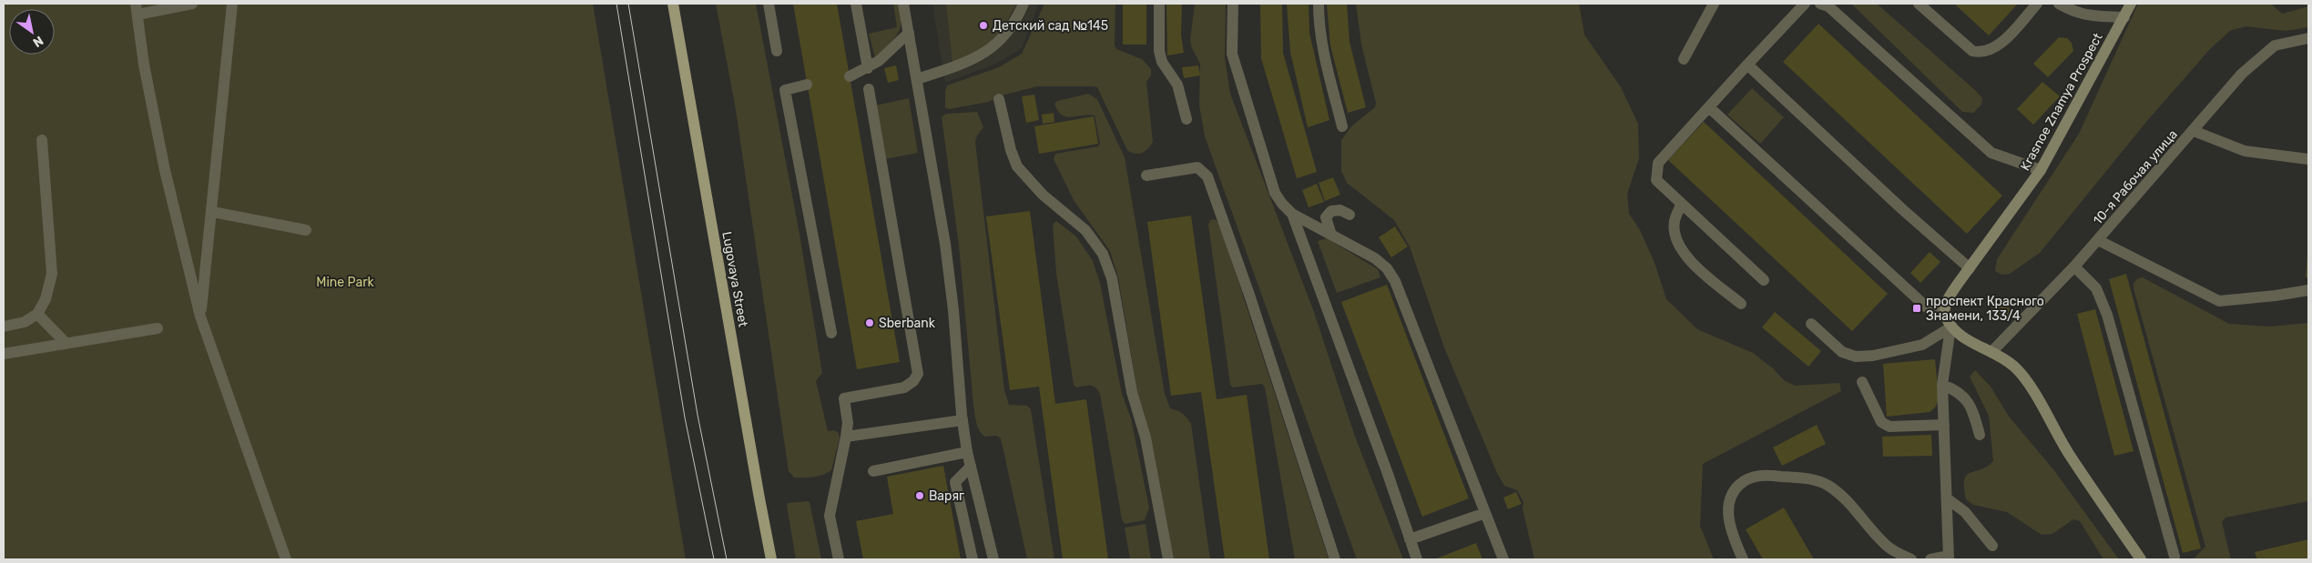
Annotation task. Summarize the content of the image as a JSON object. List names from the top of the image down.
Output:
{
  "streets": {
    "main road": ["Krasnoe Znamya Prospect", "Lugovaya Street"],
    "street": ["10-я Рабочая улица"]
  },
  "parks": ["Mine Park"],
  "places": {
    "other": ["Детский сад №145", "Sberbank", "Варяг"],
    "transit": ["проспект Красного Знамени, 133/4"]
  },
  "north": "bottom right"
}
